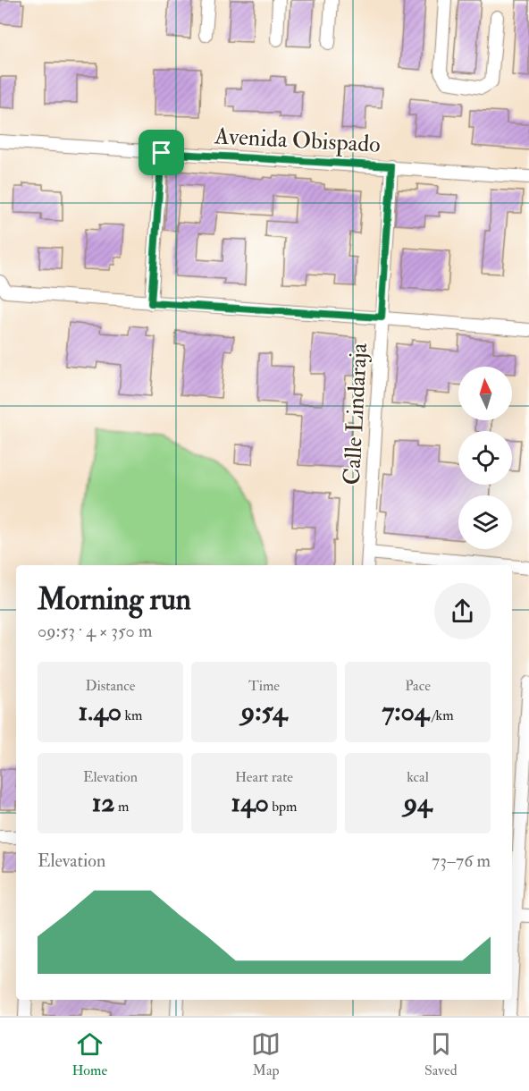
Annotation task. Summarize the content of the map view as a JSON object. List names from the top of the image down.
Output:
{
  "streets": {
    "street": ["Avenida Obispado", "Calle Lindaraja"]
  },
  "crossings": [
    ["Avenida Obispado", "Calle Lindaraja"]
  ],
  "north": "top",
  "page": {
    "heading": ["Morning run", "09:53 · 4 × 350 m"],
    "stats": [
      ["Distance", "1.40 km"],
      ["Time", "9:54"],
      ["Pace", "7:04 /km"],
      ["Elevation", "12 m"],
      ["Heart rate", "140 bpm"],
      ["kcal", "94"]
    ],
    "chart": ["Elevation", "73–76 m"],
    "tabs": ["Home", "Map", "Saved"]
  }
}
